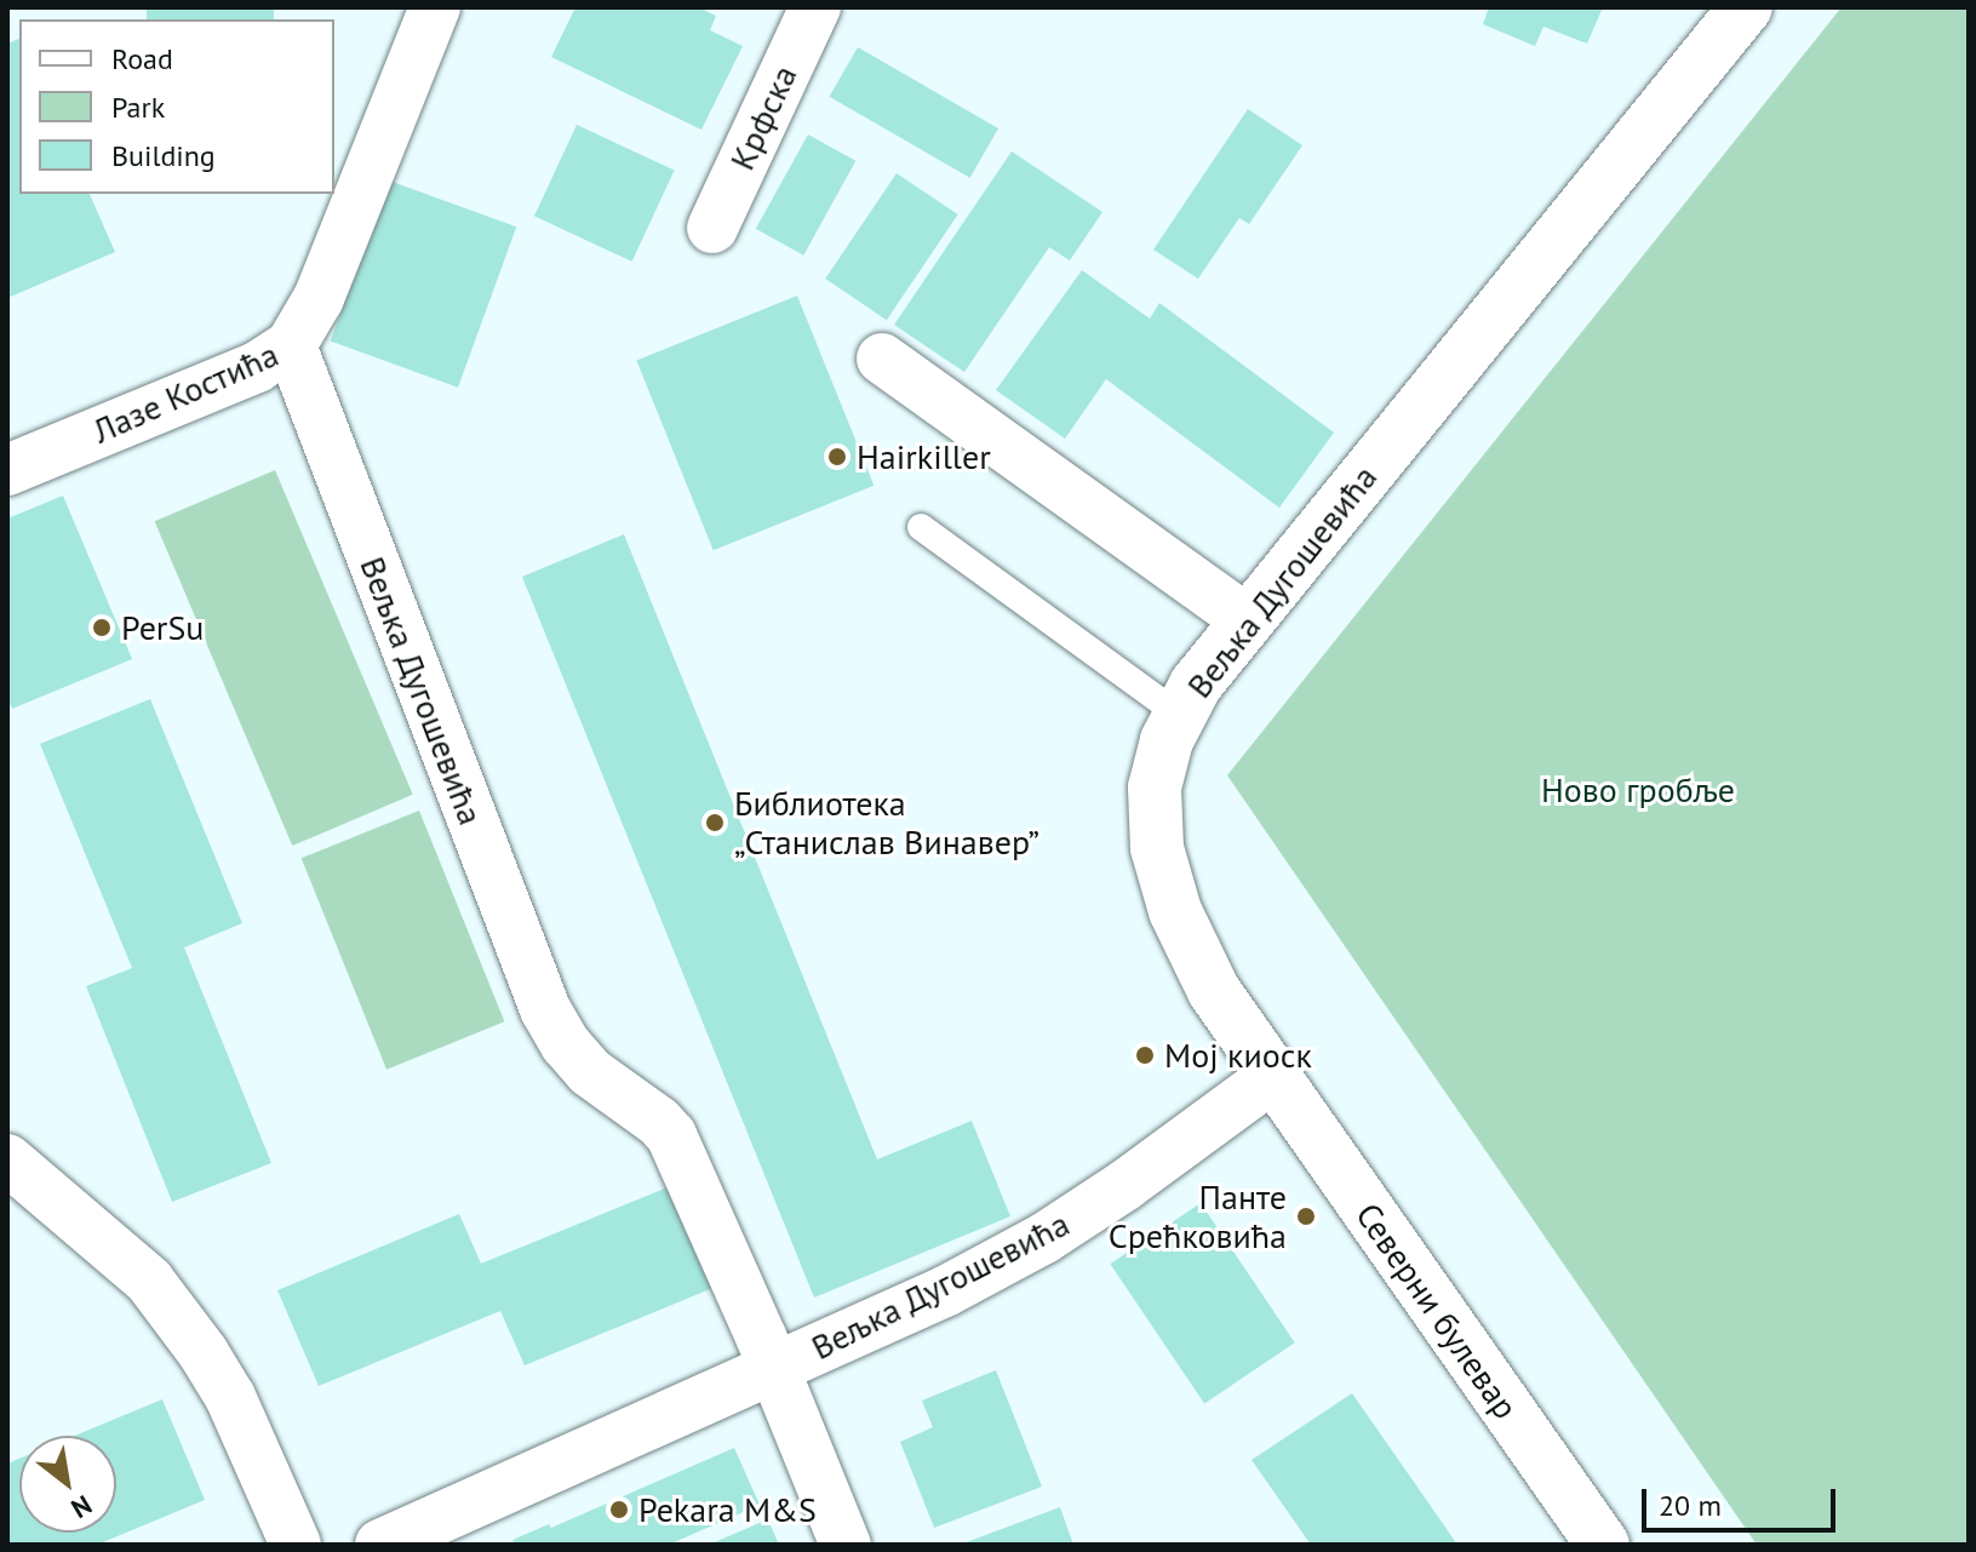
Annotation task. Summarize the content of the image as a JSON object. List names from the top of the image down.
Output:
{
  "streets": {
    "street": [
      "Крфска",
      "Лазе Костића",
      "Вељка Дугошевића",
      "Северни булевар"
    ]
  },
  "crossings": [
    ["Лазе Костића", "Вељка Дугошевића"],
    ["Вељка Дугошевића", "Северни булевар"]
  ],
  "parks": ["Ново гробље"],
  "places": [
    "Hairkiller",
    "PerSu",
    "Библиотека „Станислав Винавер”",
    "Мој киоск",
    "Панте Срећковића",
    "Pekara M&S"
  ],
  "legend": ["Road", "Park", "Building"],
  "scale_bar": "20 m",
  "north": "bottom right"
}
